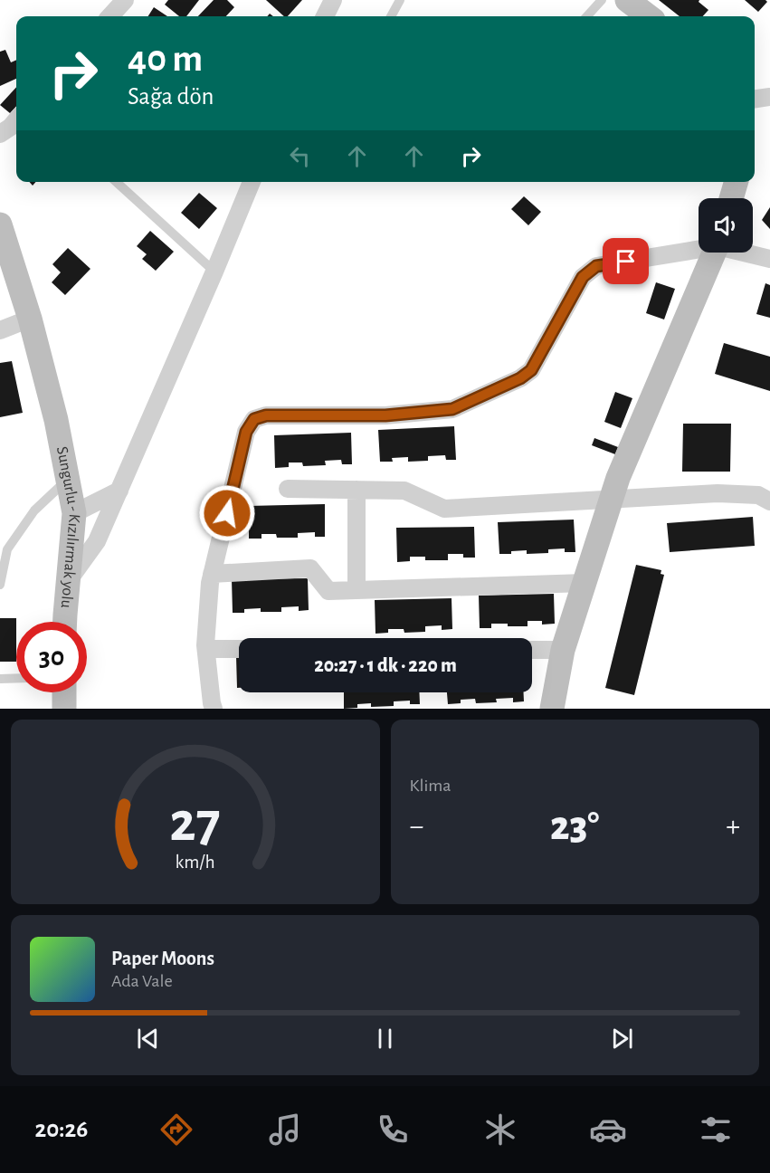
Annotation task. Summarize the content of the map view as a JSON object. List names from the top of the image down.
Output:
{
  "streets": {
    "street": ["Sungurlu - Kızılırmak yolu"]
  },
  "page": {
    "turn": ["40 m", "Sağa dön"],
    "limit": "30",
    "trip": "20:27 · 1 dk · 220 m",
    "tile": "Klima",
    "heat": ["−", "23°", "+"],
    "song": ["Paper Moons", "Ada Vale"],
    "tabs": "20:26",
    "gauge": ["27", "km/h"]
  }
}
